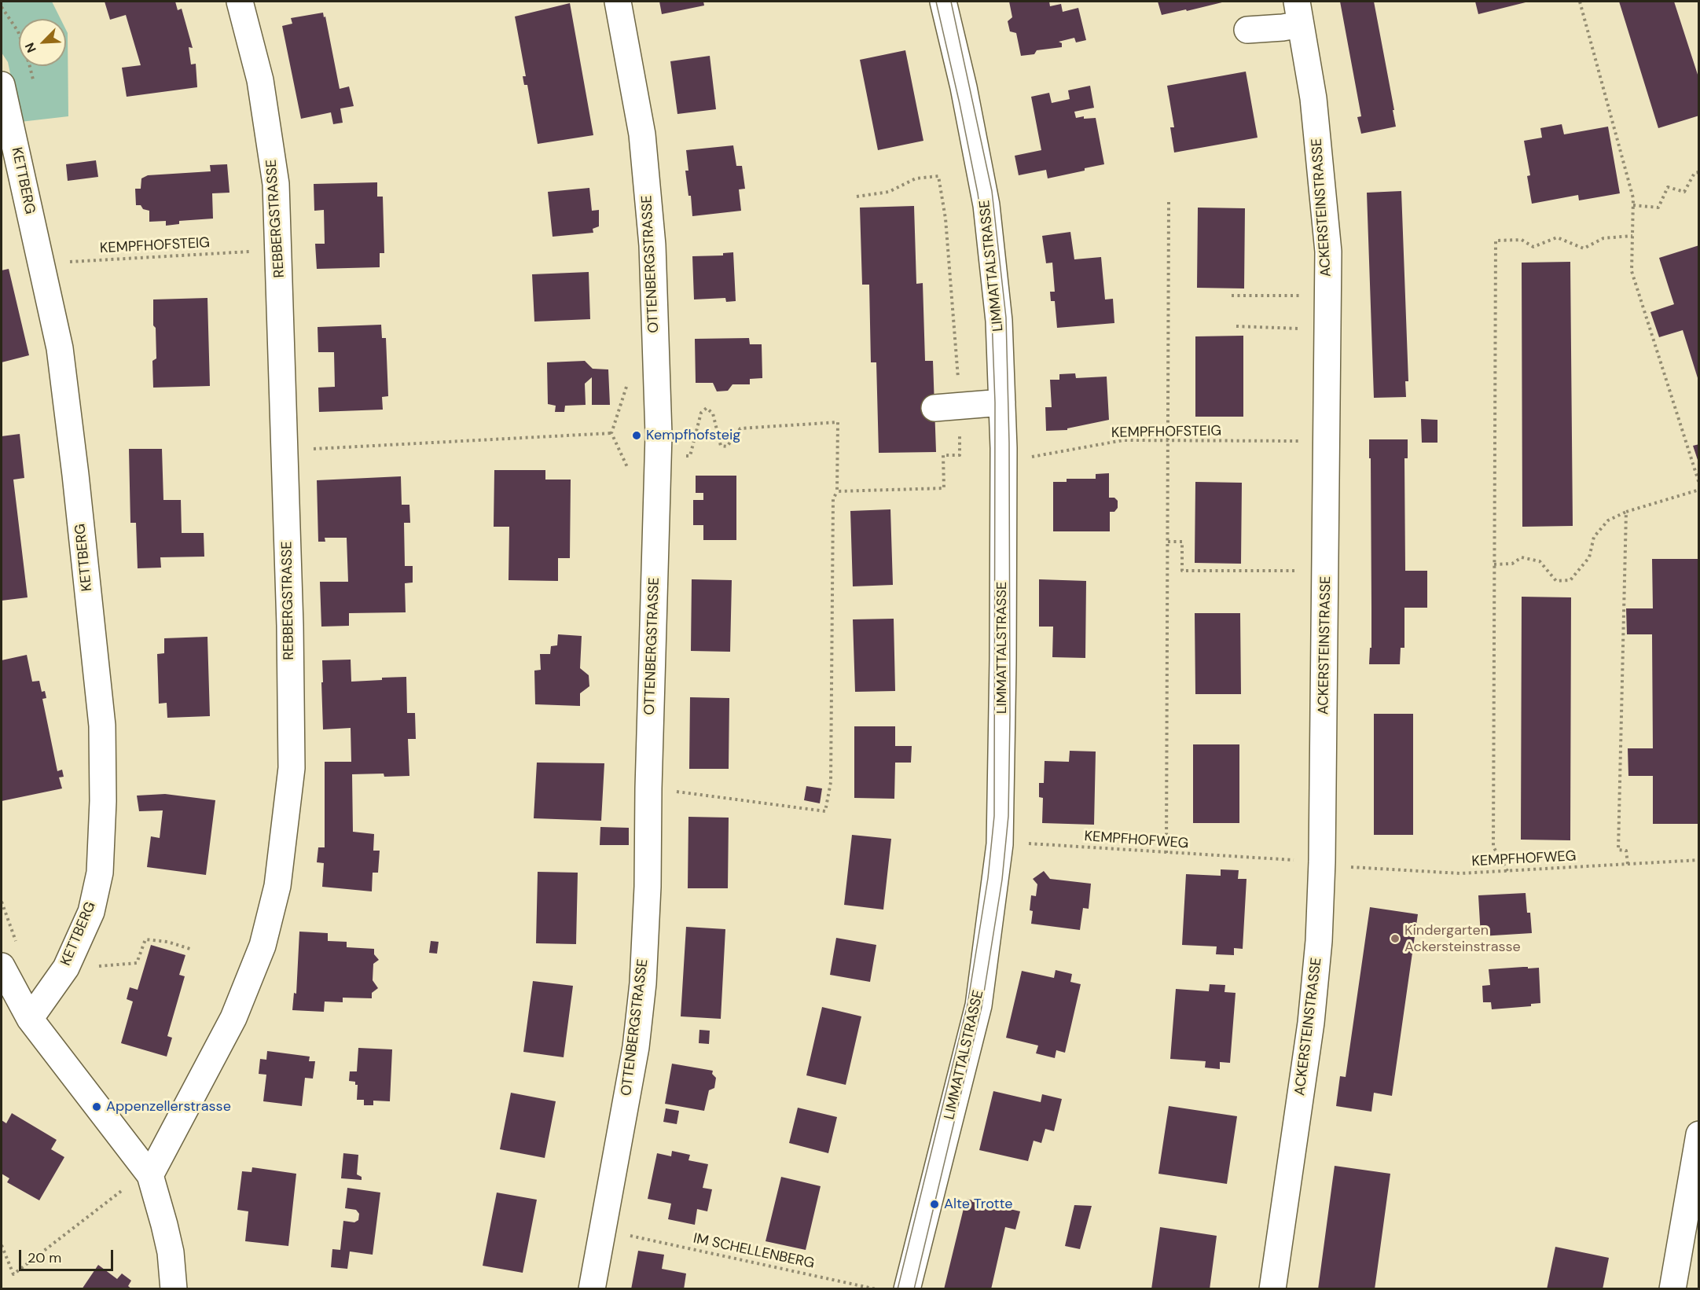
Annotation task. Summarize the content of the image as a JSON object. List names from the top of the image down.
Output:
{
  "streets": {
    "street": [
      "KETTBERG",
      "ACKERSTEINSTRASSE",
      "REBBERGSTRASSE",
      "OTTENBERGSTRASSE",
      "LIMMATTALSTRASSE"
    ],
    "path": ["KEMPFHOFSTEIG", "KEMPFHOFWEG", "IM SCHELLENBERG"]
  },
  "places": [
    "Kempfhofsteig",
    "Kindergarten Ackersteinstrasse",
    "Appenzellerstrasse",
    "Alte Trotte"
  ],
  "scale_bar": "20 m",
  "north": "bottom left"
}
